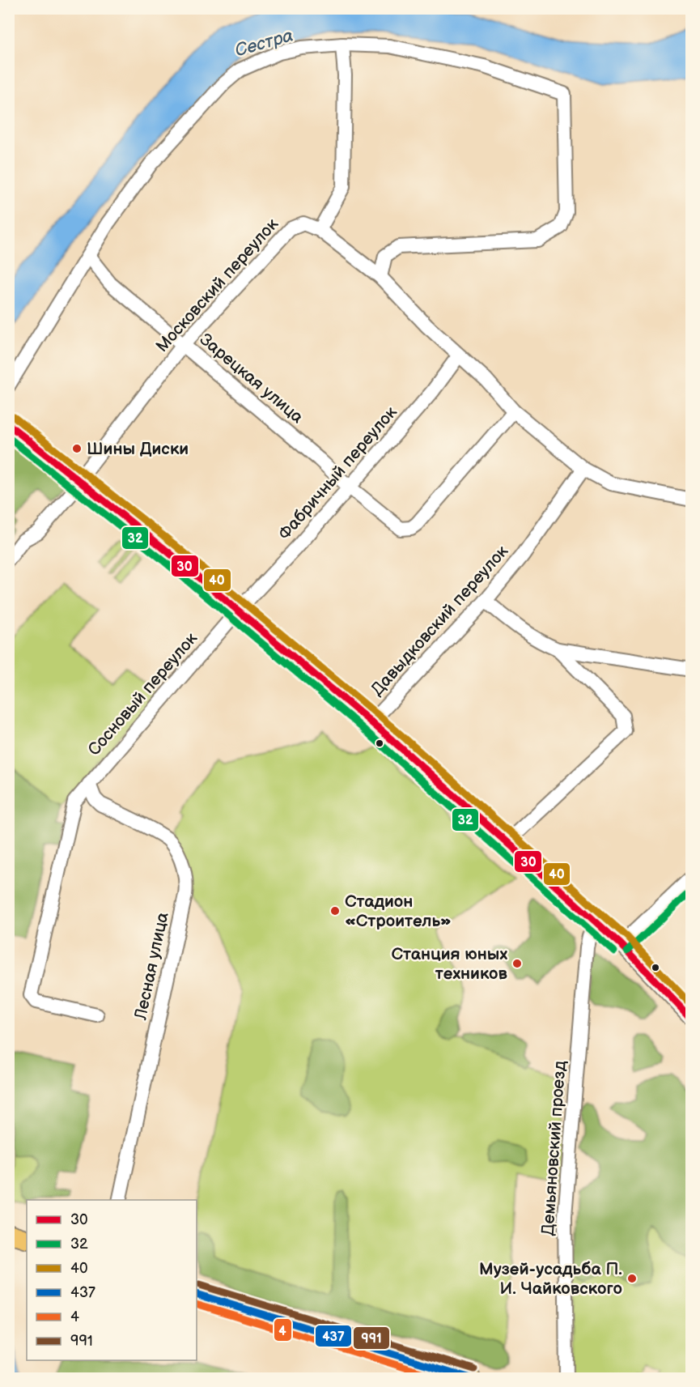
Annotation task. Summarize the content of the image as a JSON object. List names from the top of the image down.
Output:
{
  "streets": {
    "street": [
      "Московский переулок",
      "Зарецкая улица",
      "Фабричный переулок",
      "Давыдковский переулок",
      "Сосновый переулок",
      "Лесная улица",
      "Демьяновский проезд"
    ]
  },
  "crossings": [
    ["Московский переулок", "Зарецкая улица"],
    ["Московский переулок", "Фабричный переулок"],
    ["Московский переулок", "Давыдковский переулок"],
    ["Зарецкая улица", "Фабричный переулок"],
    ["Фабричный переулок", "Сосновый переулок"],
    ["Сосновый переулок", "Лесная улица"]
  ],
  "water": ["Сестра"],
  "places": [
    "Шины Диски",
    "Стадион «Строитель»",
    "Станция юных техников",
    "Музей-усадьба П. И. Чайковского"
  ],
  "lines": [
    "transit line 40",
    "transit line 30",
    "transit line 32",
    "transit line 991",
    "transit line 437",
    "transit line 4"
  ],
  "legend": [
    "30",
    "32",
    "40",
    "437",
    "4",
    "991"
  ]
}
